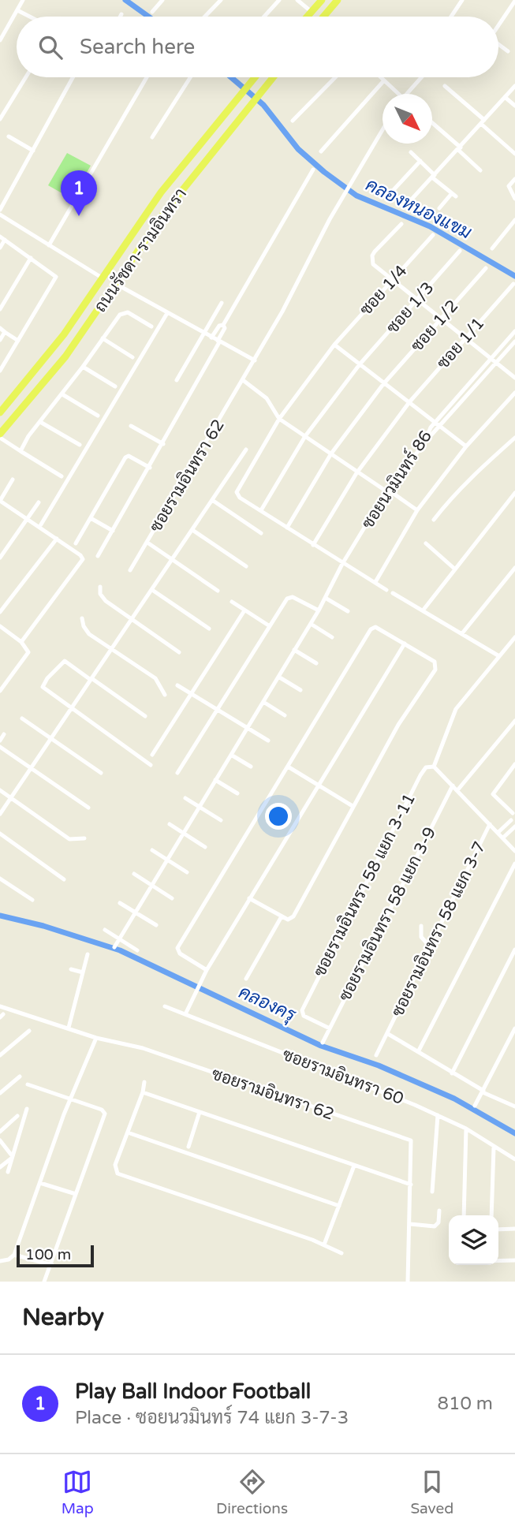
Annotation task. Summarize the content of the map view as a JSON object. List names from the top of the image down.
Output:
{
  "streets": {
    "main road": ["ถนนรัชดา-รามอินทรา"],
    "street": [
      "ซอย 1/4",
      "ซอย 1/3",
      "ซอย 1/2",
      "ซอย 1/1",
      "ซอยรามอินทรา 62",
      "ซอยนวมินทร์ 86",
      "ซอยรามอินทรา 58 แยก 3-11",
      "ซอยรามอินทรา 58 แยก 3-9",
      "ซอยรามอินทรา 58 แยก 3-7",
      "ซอยรามอินทรา 60"
    ]
  },
  "crossings": [
    ["ซอย 1/4", "ซอย 1/3"],
    ["ซอยรามอินทรา 58 แยก 3-11", "ซอยรามอินทรา 58 แยก 3-9"]
  ],
  "water": ["คลองหนองแขม", "คลองครุ"],
  "scale_bar": "100 m",
  "north": "bottom right",
  "page": {
    "search": "Search here",
    "pins": "1",
    "scale": "100 m",
    "heading": "Nearby",
    "list": [
      {
        "mark": "1",
        "name": "Play Ball Indoor Football",
        "note": "Place · ซอยนวมินทร์ 74 แยก 3-7-3",
        "value": "810 m"
      }
    ],
    "nav": ["Map", "Directions", "Saved"]
  }
}
